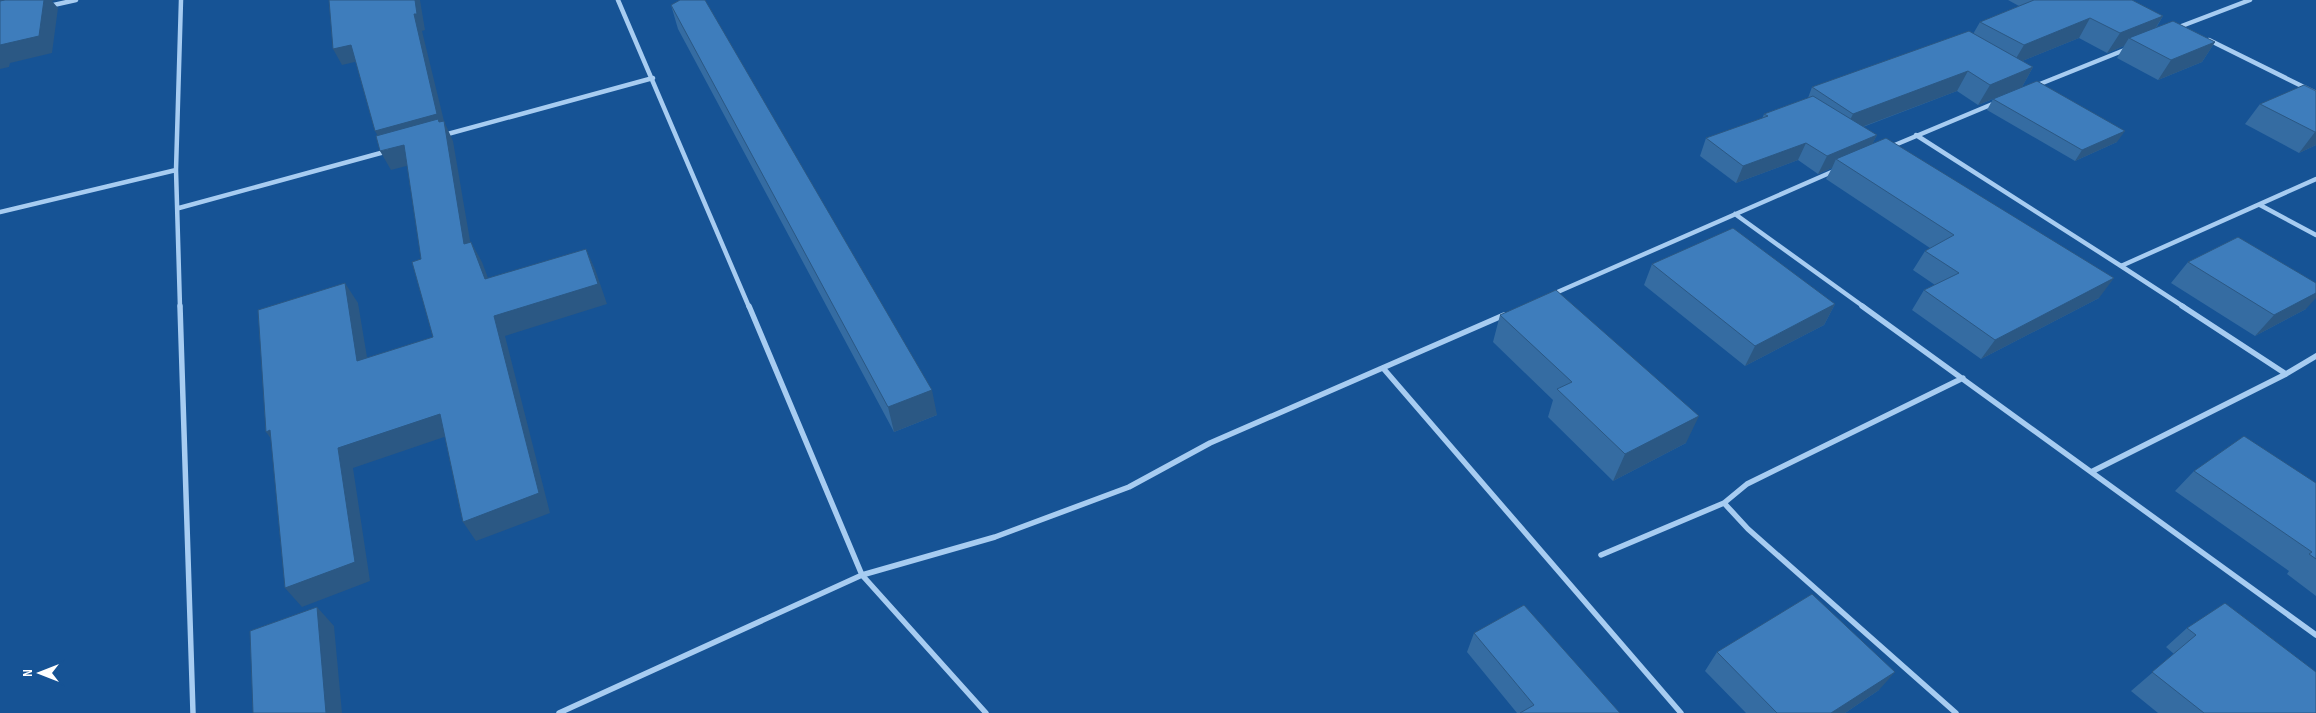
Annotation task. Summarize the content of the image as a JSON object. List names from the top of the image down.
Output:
{
  "north": "left"
}
